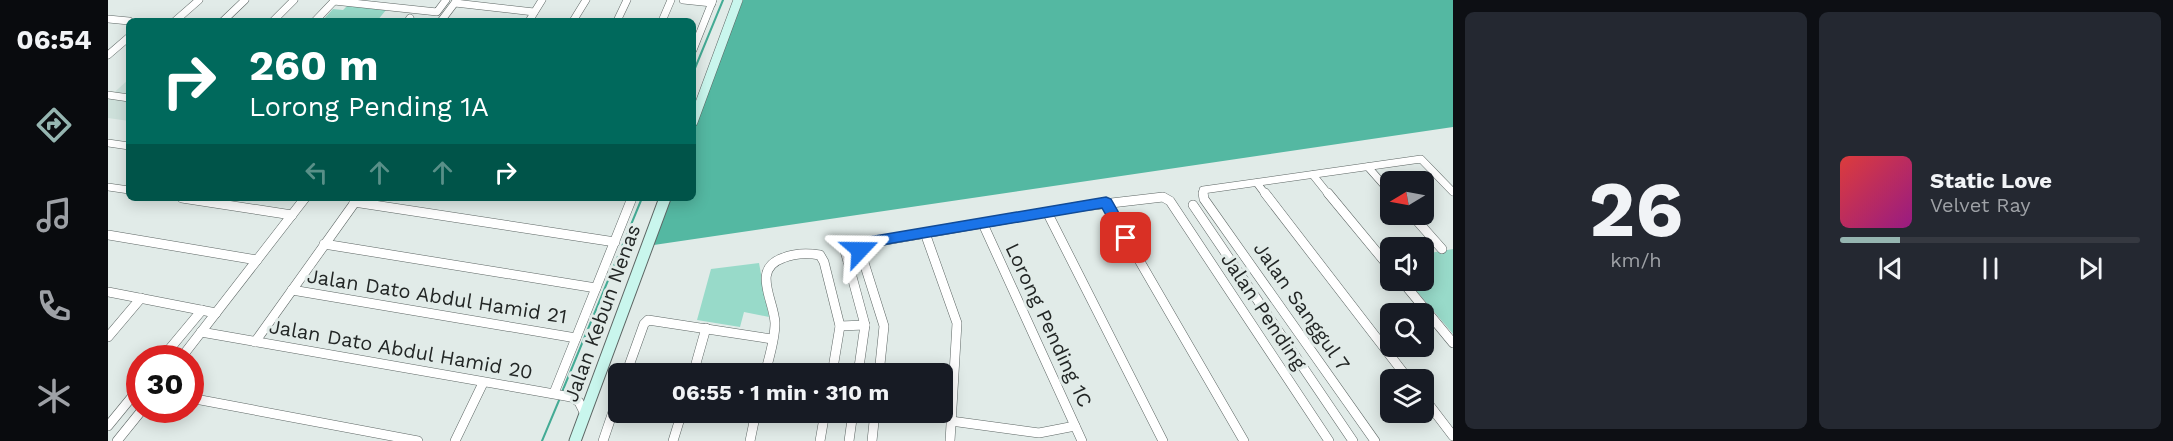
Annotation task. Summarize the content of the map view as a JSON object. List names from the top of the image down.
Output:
{
  "streets": {
    "street": [
      "Jalan Dato Abdul Hamid 21",
      "Jalan Sanggul 7",
      "Jalan Pending",
      "Jalan Kebun Nenas",
      "Lorong Pending 1C",
      "Jalan Dato Abdul Hamid 20"
    ]
  },
  "crossings": [
    ["Jalan Kebun Nenas", "Jalan Dato Abdul Hamid 20"]
  ],
  "north": "left",
  "page": {
    "tabs": "06:54",
    "tile": ["26", "km/h"],
    "turn": ["260 m", "Lorong Pending 1A"],
    "song": ["Static Love", "Velvet Ray"],
    "limit": "30",
    "trip": "06:55 · 1 min · 310 m"
  }
}
